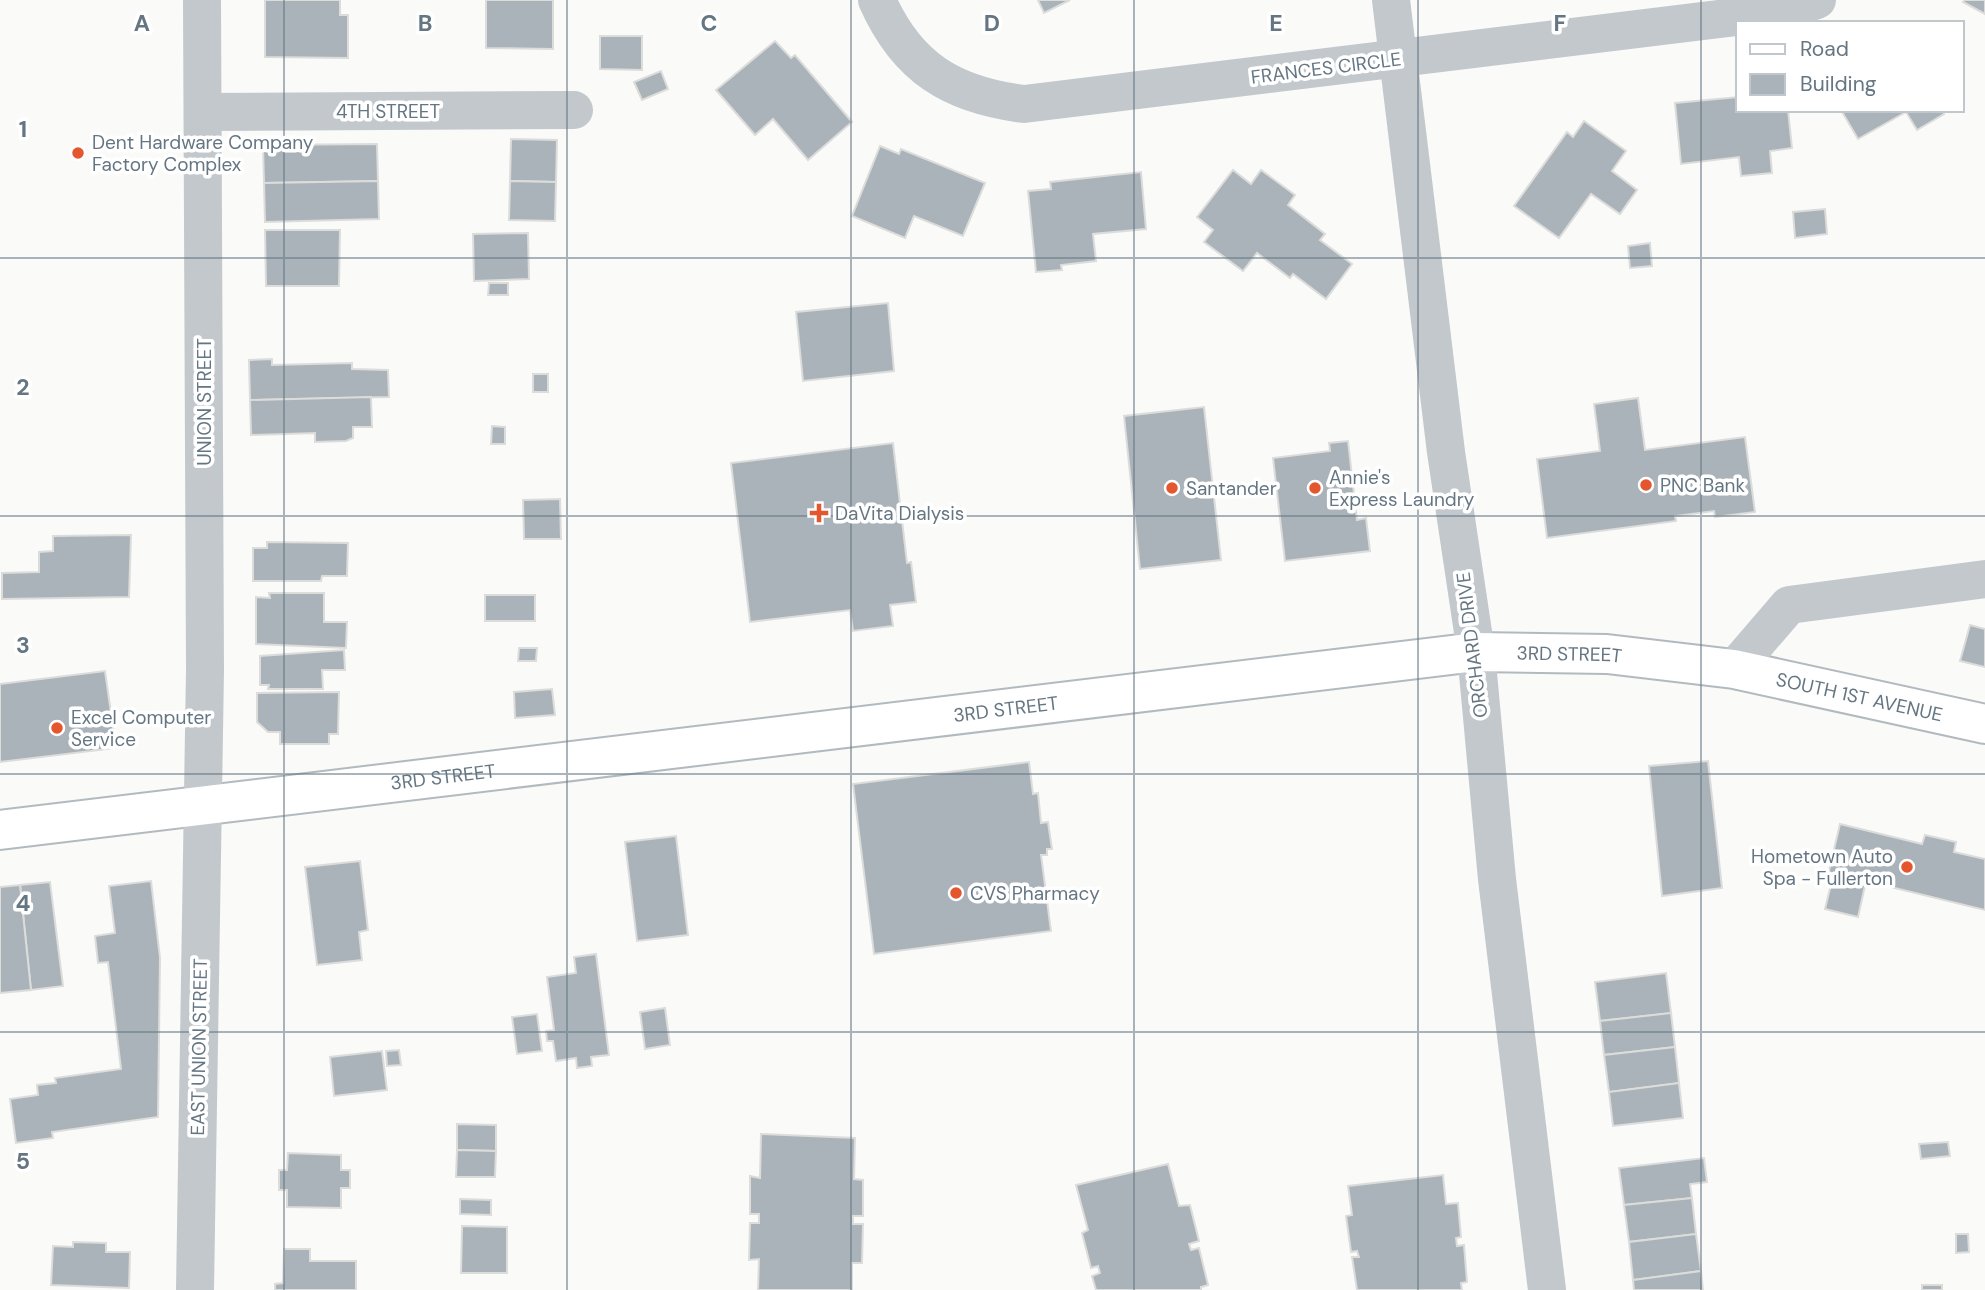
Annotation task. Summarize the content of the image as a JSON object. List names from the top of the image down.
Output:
{
  "streets": {
    "main road": ["3RD STREET", "SOUTH 1ST AVENUE"],
    "street": [
      "FRANCES CIRCLE",
      "4TH STREET",
      "UNION STREET",
      "ORCHARD DRIVE",
      "EAST UNION STREET"
    ]
  },
  "crossings": [
    ["FRANCES CIRCLE", "ORCHARD DRIVE"],
    ["4TH STREET", "UNION STREET"],
    ["UNION STREET", "3RD STREET"],
    ["UNION STREET", "EAST UNION STREET"],
    ["ORCHARD DRIVE", "3RD STREET"],
    ["3RD STREET", "SOUTH 1ST AVENUE"],
    ["3RD STREET", "EAST UNION STREET"]
  ],
  "places": {
    "other": [
      "Dent Hardware Company Factory Complex",
      "PNC Bank",
      "Santander",
      "Annie's Express Laundry",
      "Excel Computer Service",
      "Hometown Auto Spa - Fullerton",
      "CVS Pharmacy"
    ],
    "health": ["DaVita Dialysis"]
  },
  "legend": ["Road", "Building"],
  "grid": {
    "columns": [
      "A",
      "B",
      "C",
      "D",
      "E",
      "F"
    ],
    "rows": [
      "1",
      "2",
      "3",
      "4",
      "5"
    ]
  }
}
